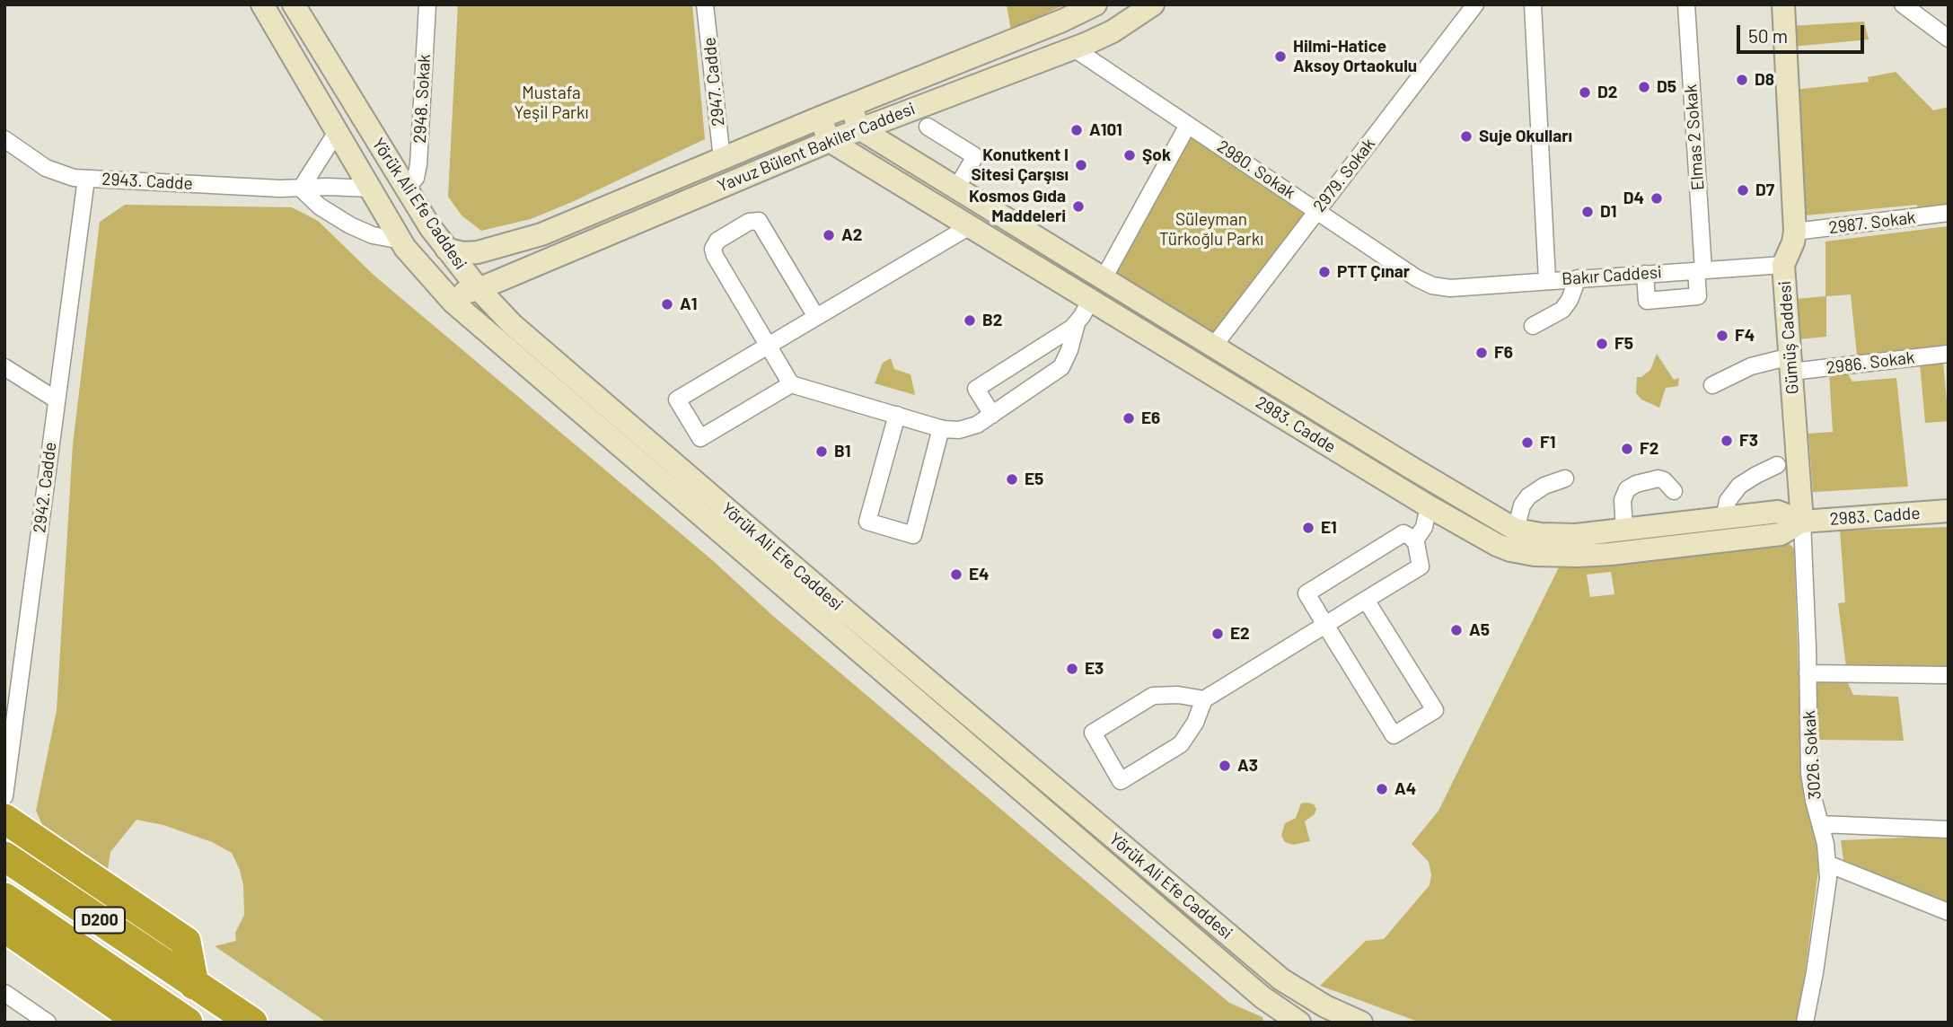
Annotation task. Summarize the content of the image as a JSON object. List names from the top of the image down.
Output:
{
  "streets": {
    "highway": ["D200"],
    "street": [
      "2947. Cadde",
      "2948. Sokak",
      "Elmas 2 Sokak",
      "Yavuz Bülent Bakiler Caddesi",
      "2980. Sokak",
      "2979. Sokak",
      "2943. Cadde",
      "Yörük Ali Efe Caddesi",
      "2987. Sokak",
      "Bakır Caddesi",
      "Gümüş Caddesi",
      "2986. Sokak",
      "2983. Cadde",
      "2942. Cadde",
      "3026. Sokak"
    ]
  },
  "crossings": [
    ["2947. Cadde", "Yavuz Bülent Bakiler Caddesi"],
    ["2948. Sokak", "Yörük Ali Efe Caddesi"],
    ["Elmas 2 Sokak", "Bakır Caddesi"],
    ["Yavuz Bülent Bakiler Caddesi", "2980. Sokak"],
    ["Yavuz Bülent Bakiler Caddesi", "Yörük Ali Efe Caddesi"],
    ["Yavuz Bülent Bakiler Caddesi", "2983. Cadde"],
    ["2980. Sokak", "2979. Sokak"],
    ["2980. Sokak", "Bakır Caddesi"],
    ["2979. Sokak", "2983. Cadde"],
    ["2943. Cadde", "Yörük Ali Efe Caddesi"],
    ["2943. Cadde", "2942. Cadde"],
    ["2987. Sokak", "Gümüş Caddesi"],
    ["Bakır Caddesi", "Gümüş Caddesi"],
    ["Gümüş Caddesi", "2986. Sokak"],
    ["Gümüş Caddesi", "2983. Cadde"],
    ["Gümüş Caddesi", "3026. Sokak"],
    ["2983. Cadde", "3026. Sokak"]
  ],
  "parks": ["Mustafa Yeşil Parkı", "Süleyman Türkoğlu Parkı"],
  "places": [
    "Hilmi-Hatice Aksoy Ortaokulu",
    "D8",
    "D5",
    "D2",
    "A101",
    "Suje Okulları",
    "Şok",
    "Konutkent I Sitesi Çarşısı",
    "D7",
    "D4",
    "Kosmos Gıda Maddeleri",
    "D1",
    "A2",
    "PTT Çınar",
    "A1",
    "B2",
    "F4",
    "F5",
    "F6",
    "E6",
    "F3",
    "F1",
    "F2",
    "B1",
    "E5",
    "E1",
    "E4",
    "A5",
    "E2",
    "E3",
    "A3",
    "A4"
  ],
  "scale_bar": "50 m"
}
